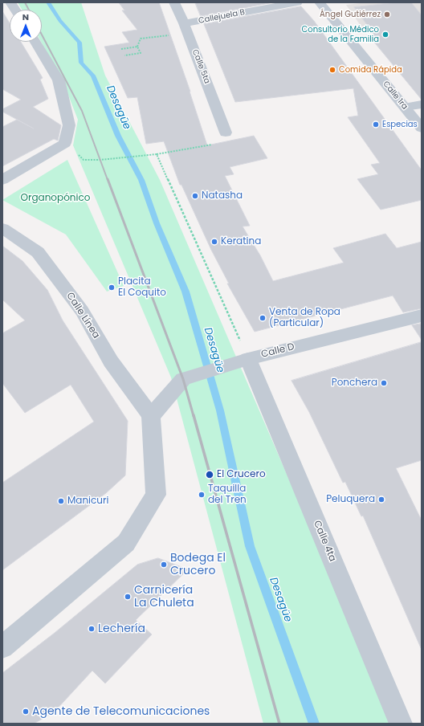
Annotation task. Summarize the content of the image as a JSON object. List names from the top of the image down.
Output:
{
  "streets": {
    "street": [
      "Callejuela B",
      "Calle 5ta",
      "Calle 1ra",
      "Calle Línea",
      "Calle D",
      "Calle 4ta"
    ]
  },
  "crossings": [
    ["Callejuela B", "Calle 5ta"],
    ["Calle Línea", "Calle D"],
    ["Calle D", "Calle 4ta"]
  ],
  "water": ["Desagüe"],
  "parks": ["Organopónico"],
  "places": [
    "Ángel Gutiérrez",
    "Consultorio Médico de la Familia",
    "Comida Rápida",
    "Especias",
    "Natasha",
    "Keratina",
    "Placita El Coquito",
    "Venta de Ropa (Particular)",
    "Ponchera",
    "El Crucero",
    "Taquilla del Tren",
    "Peluquera",
    "Manicuri",
    "Bodega El Crucero",
    "Carnicería La Chuleta",
    "Lechería",
    "Agente de Telecomunicaciones"
  ],
  "north": "top"
}
